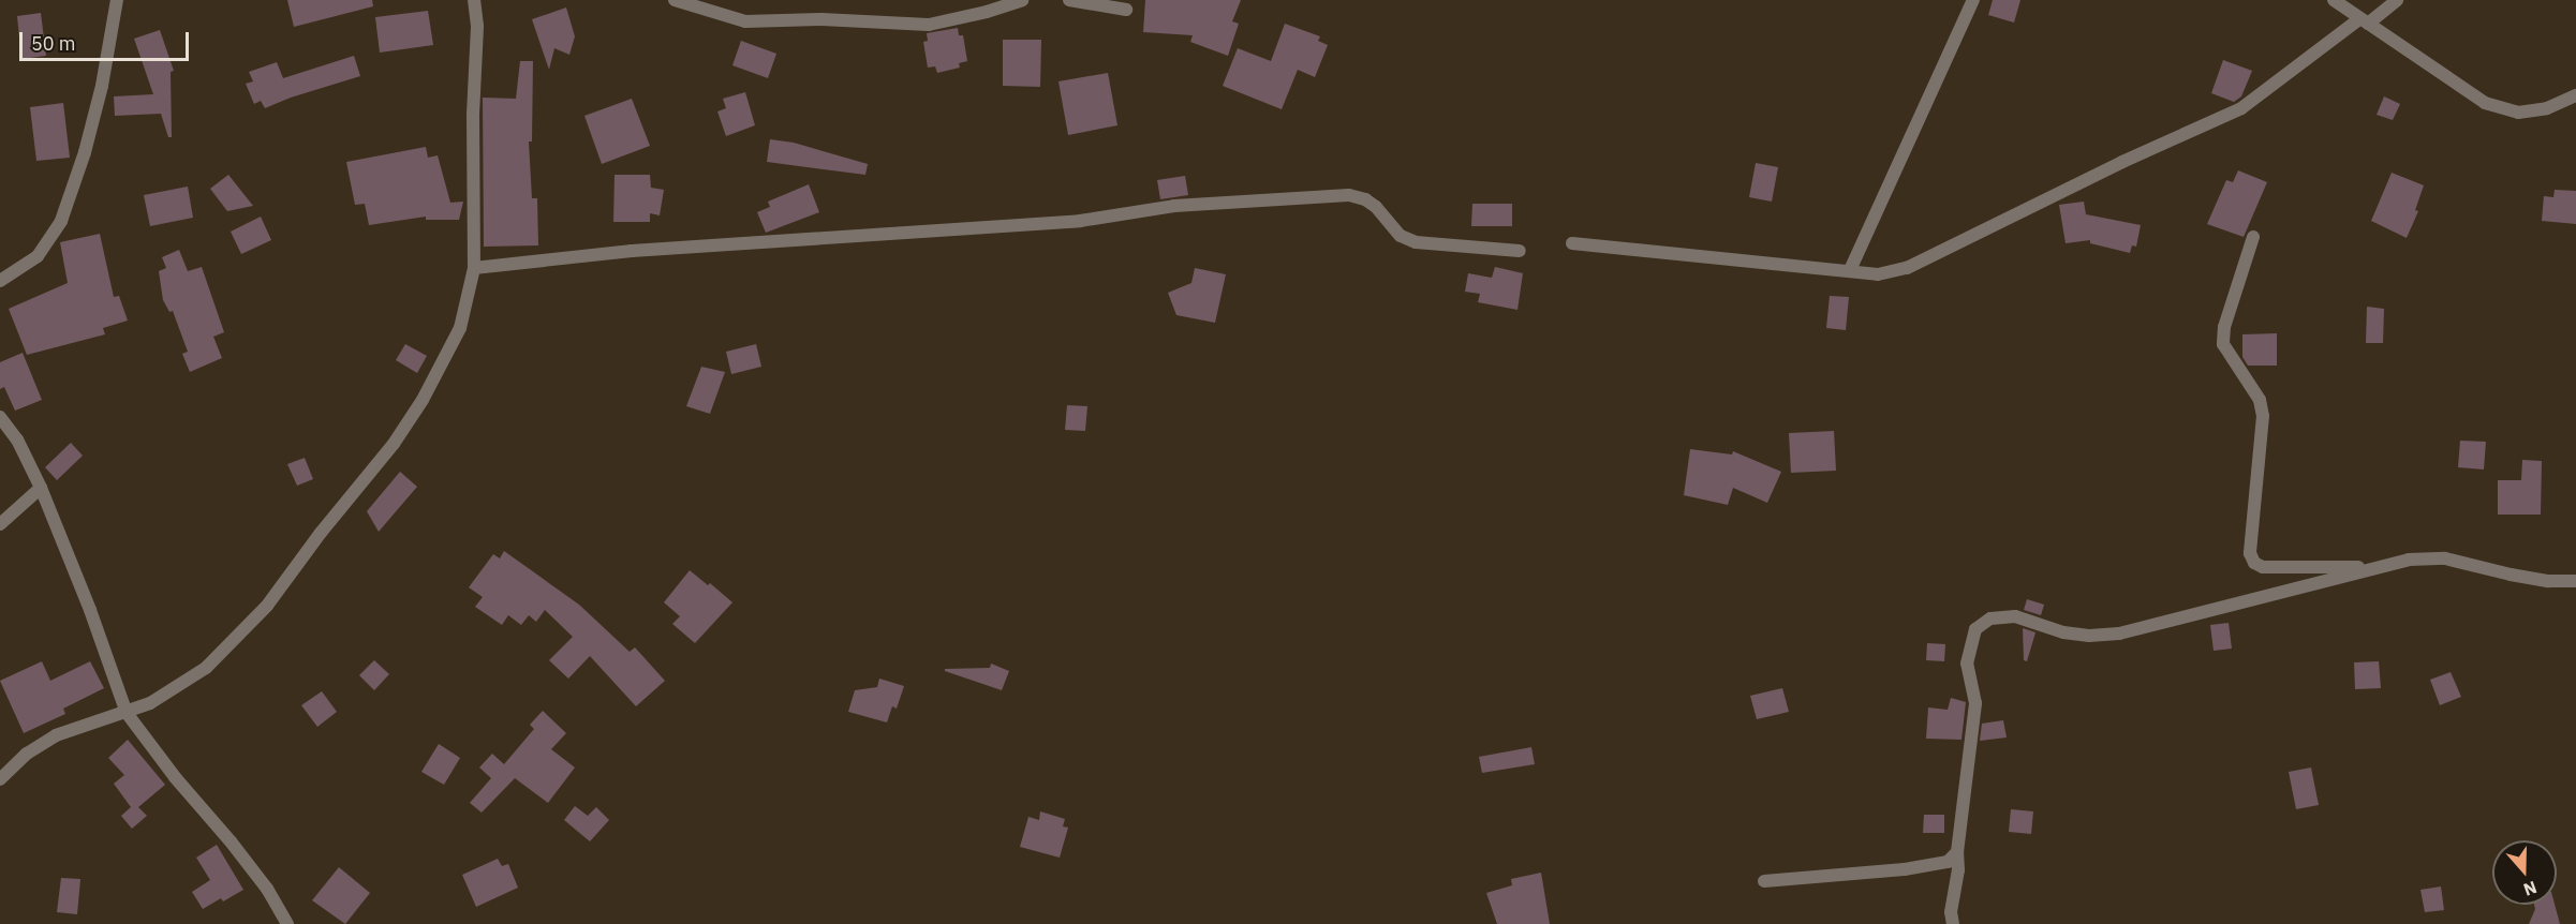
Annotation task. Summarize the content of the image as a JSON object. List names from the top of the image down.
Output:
{
  "scale_bar": "50 m",
  "north": "bottom"
}
